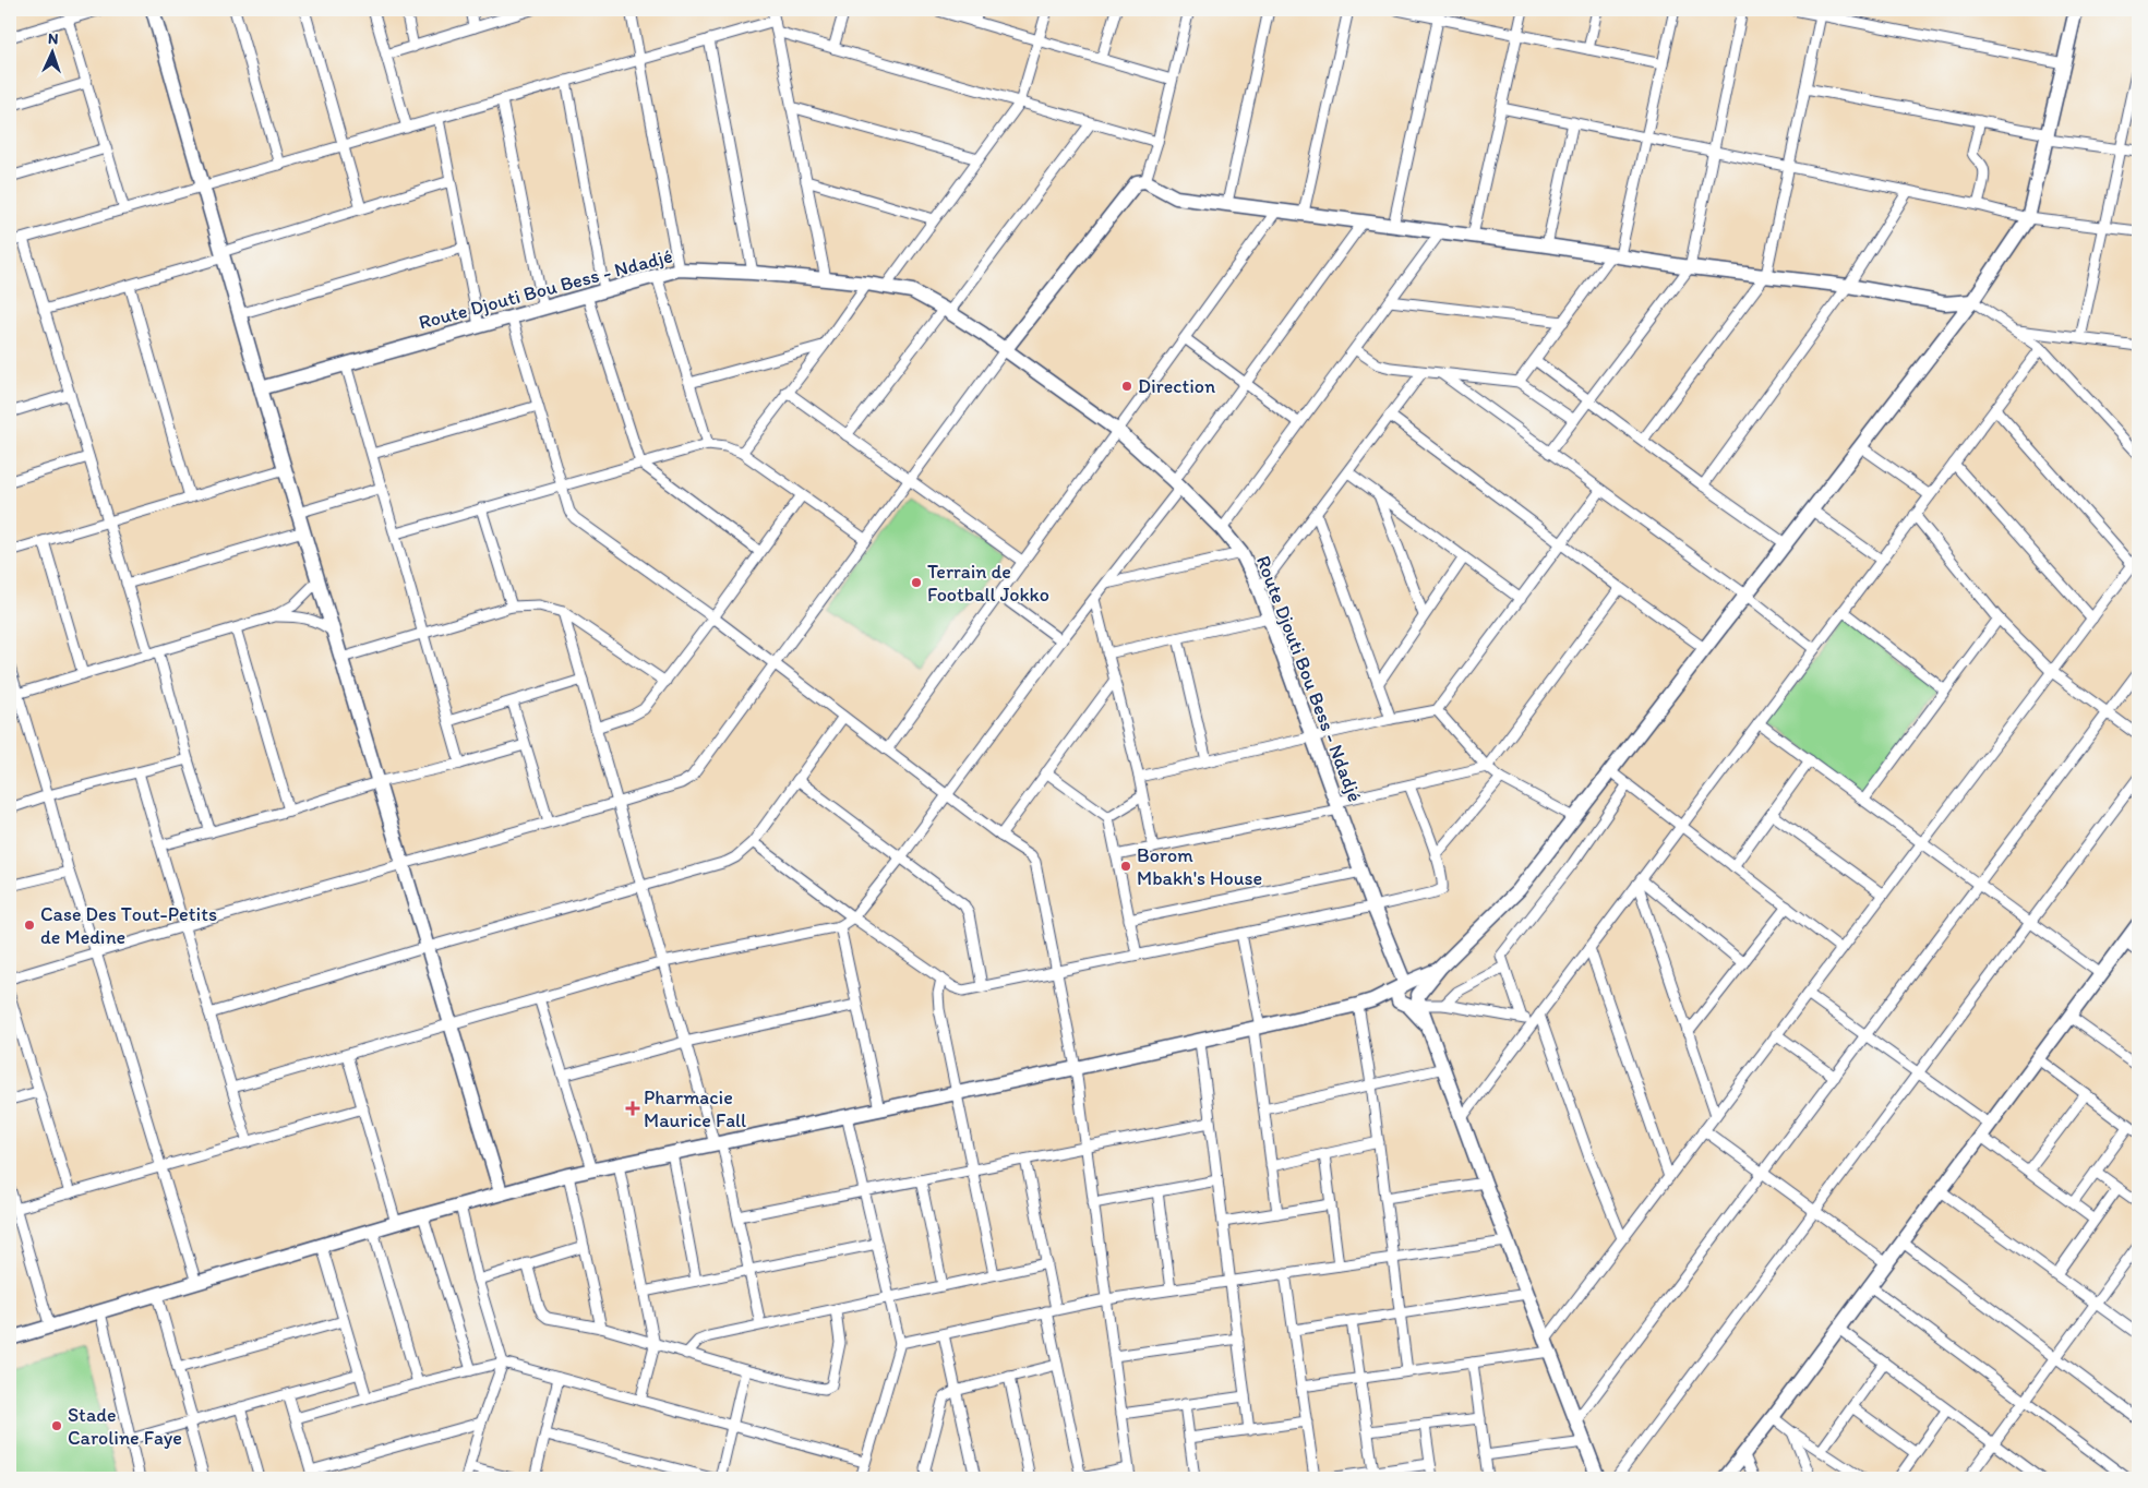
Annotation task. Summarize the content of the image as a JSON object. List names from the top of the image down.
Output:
{
  "streets": {
    "main road": ["Route Djouti Bou Bess - Ndadjé"]
  },
  "places": {
    "other": [
      "Direction",
      "Terrain de Football Jokko",
      "Borom Mbakh's House",
      "Case Des Tout-Petits de Medine",
      "Stade Caroline Faye"
    ],
    "health": ["Pharmacie Maurice Fall"]
  },
  "north": "top"
}
